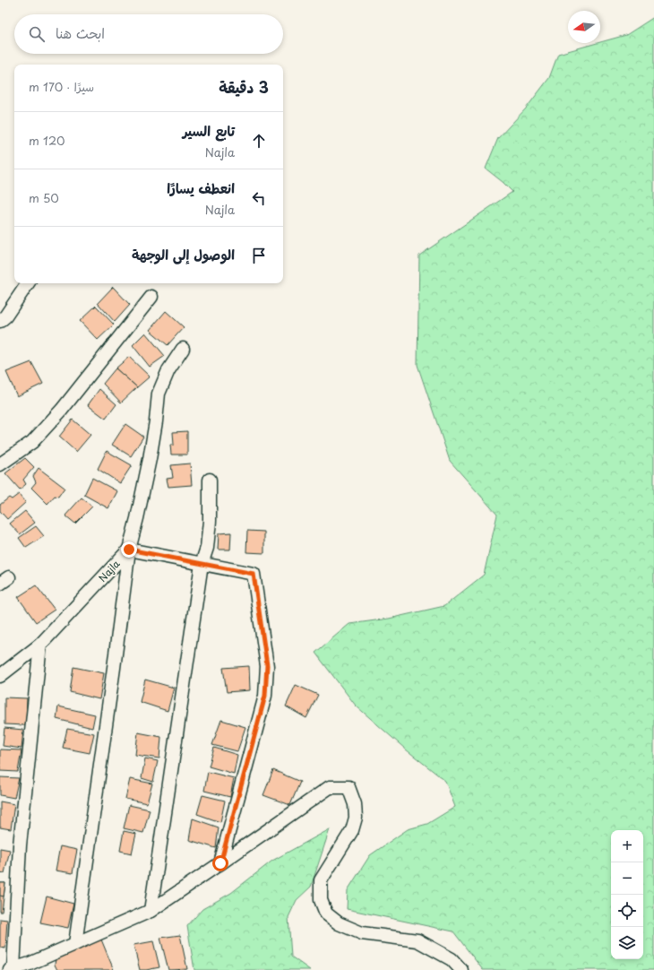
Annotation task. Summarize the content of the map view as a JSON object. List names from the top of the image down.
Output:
{
  "streets": {
    "street": ["Najla"]
  },
  "north": "left",
  "page": {
    "search": "ابحث هنا",
    "heading": ["3 دقيقة", "سيرًا · 170 m"],
    "list": [
      ["تابع السير", "Najla", "120 m"],
      ["انعطف يسارًا", "Najla", "50 m"],
      "الوصول إلى الوجهة"
    ],
    "map_buttons": ["+", "−"]
  }
}
